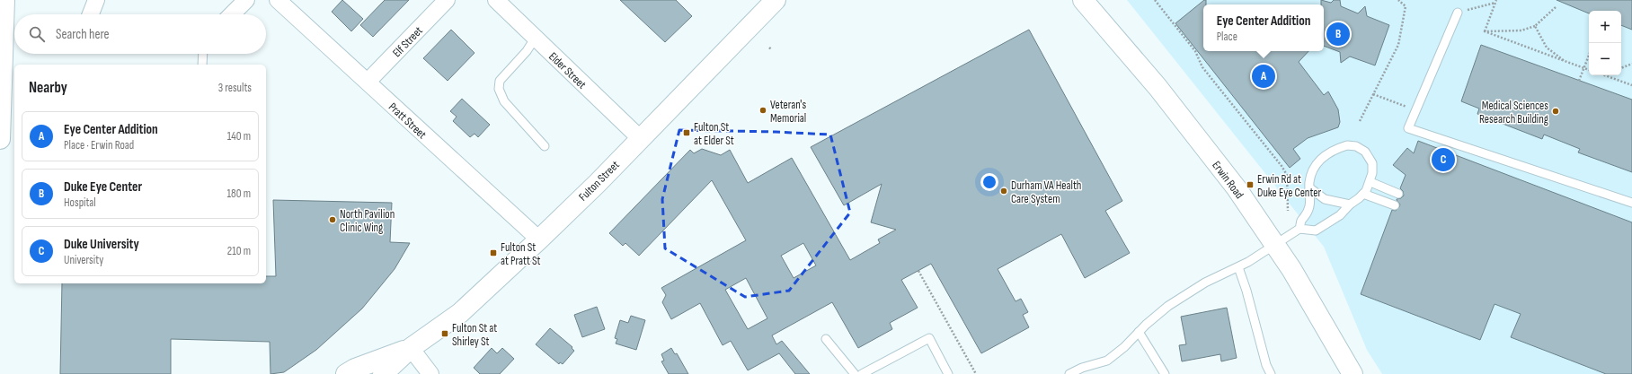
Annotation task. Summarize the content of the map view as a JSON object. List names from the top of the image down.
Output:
{
  "streets": {
    "main road": ["Erwin Road", "Fulton Street"],
    "street": ["Elf Street", "Elder Street", "Pratt Street"]
  },
  "crossings": [
    ["Elf Street", "Pratt Street"],
    ["Elder Street", "Fulton Street"],
    ["Pratt Street", "Fulton Street"]
  ],
  "places": {
    "other": [
      "Veteran's Memorial",
      "Medical Sciences Research Building",
      "Durham VA Health Care System",
      "North Pavilion Clinic Wing"
    ],
    "transit": [
      "Fulton St at Elder St",
      "Erwin Rd at Duke Eye Center",
      "Fulton St at Pratt St",
      "Fulton St at Shirley St"
    ]
  },
  "page": {
    "popup": ["Eye Center Addition", "Place"],
    "map_buttons": ["+", "−"],
    "search": "Search here",
    "pins": ["B", "A", "C"],
    "heading": ["Nearby", "3 results"],
    "list": [
      {
        "mark": "A",
        "name": "Eye Center Addition",
        "note": "Place · Erwin Road",
        "value": "140 m"
      },
      {
        "mark": "B",
        "name": "Duke Eye Center",
        "note": "Hospital",
        "value": "180 m"
      },
      {
        "mark": "C",
        "name": "Duke University",
        "note": "University",
        "value": "210 m"
      }
    ]
  }
}
